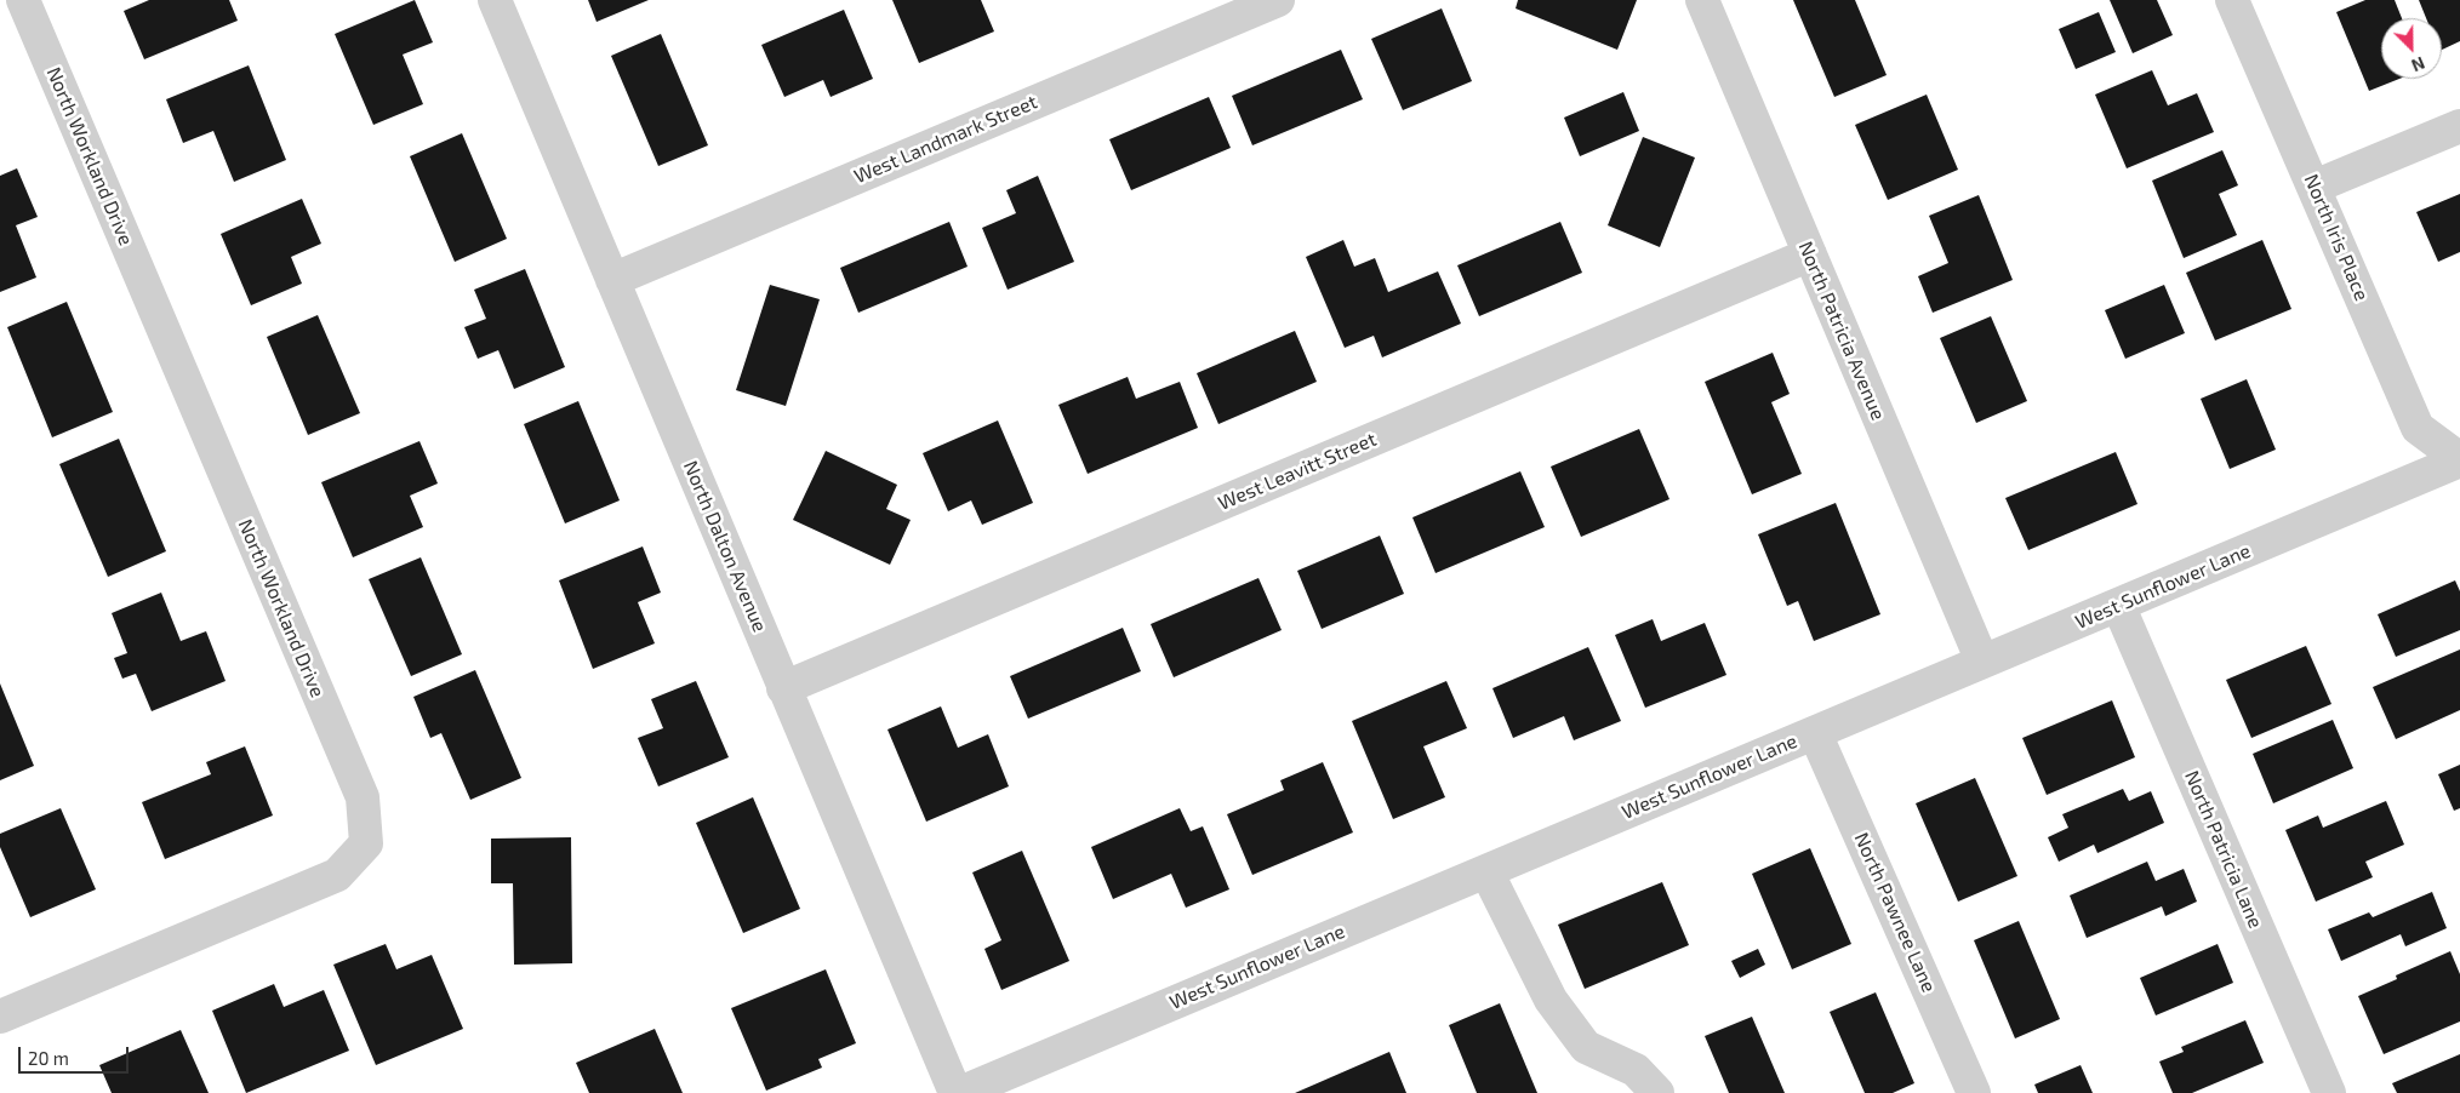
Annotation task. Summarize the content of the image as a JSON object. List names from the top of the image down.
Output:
{
  "streets": {
    "street": [
      "West Landmark Street",
      "North Workland Drive",
      "North Iris Place",
      "North Patricia Avenue",
      "West Leavitt Street",
      "North Dalton Avenue",
      "West Sunflower Lane",
      "North Patricia Lane",
      "North Pawnee Lane"
    ]
  },
  "crossings": [
    ["West Landmark Street", "North Dalton Avenue"],
    ["North Iris Place", "West Sunflower Lane"],
    ["North Patricia Avenue", "West Leavitt Street"],
    ["North Patricia Avenue", "West Sunflower Lane"],
    ["West Leavitt Street", "North Dalton Avenue"],
    ["North Dalton Avenue", "West Sunflower Lane"],
    ["West Sunflower Lane", "North Patricia Lane"],
    ["West Sunflower Lane", "North Pawnee Lane"]
  ],
  "scale_bar": "20 m",
  "north": "bottom right"
}
